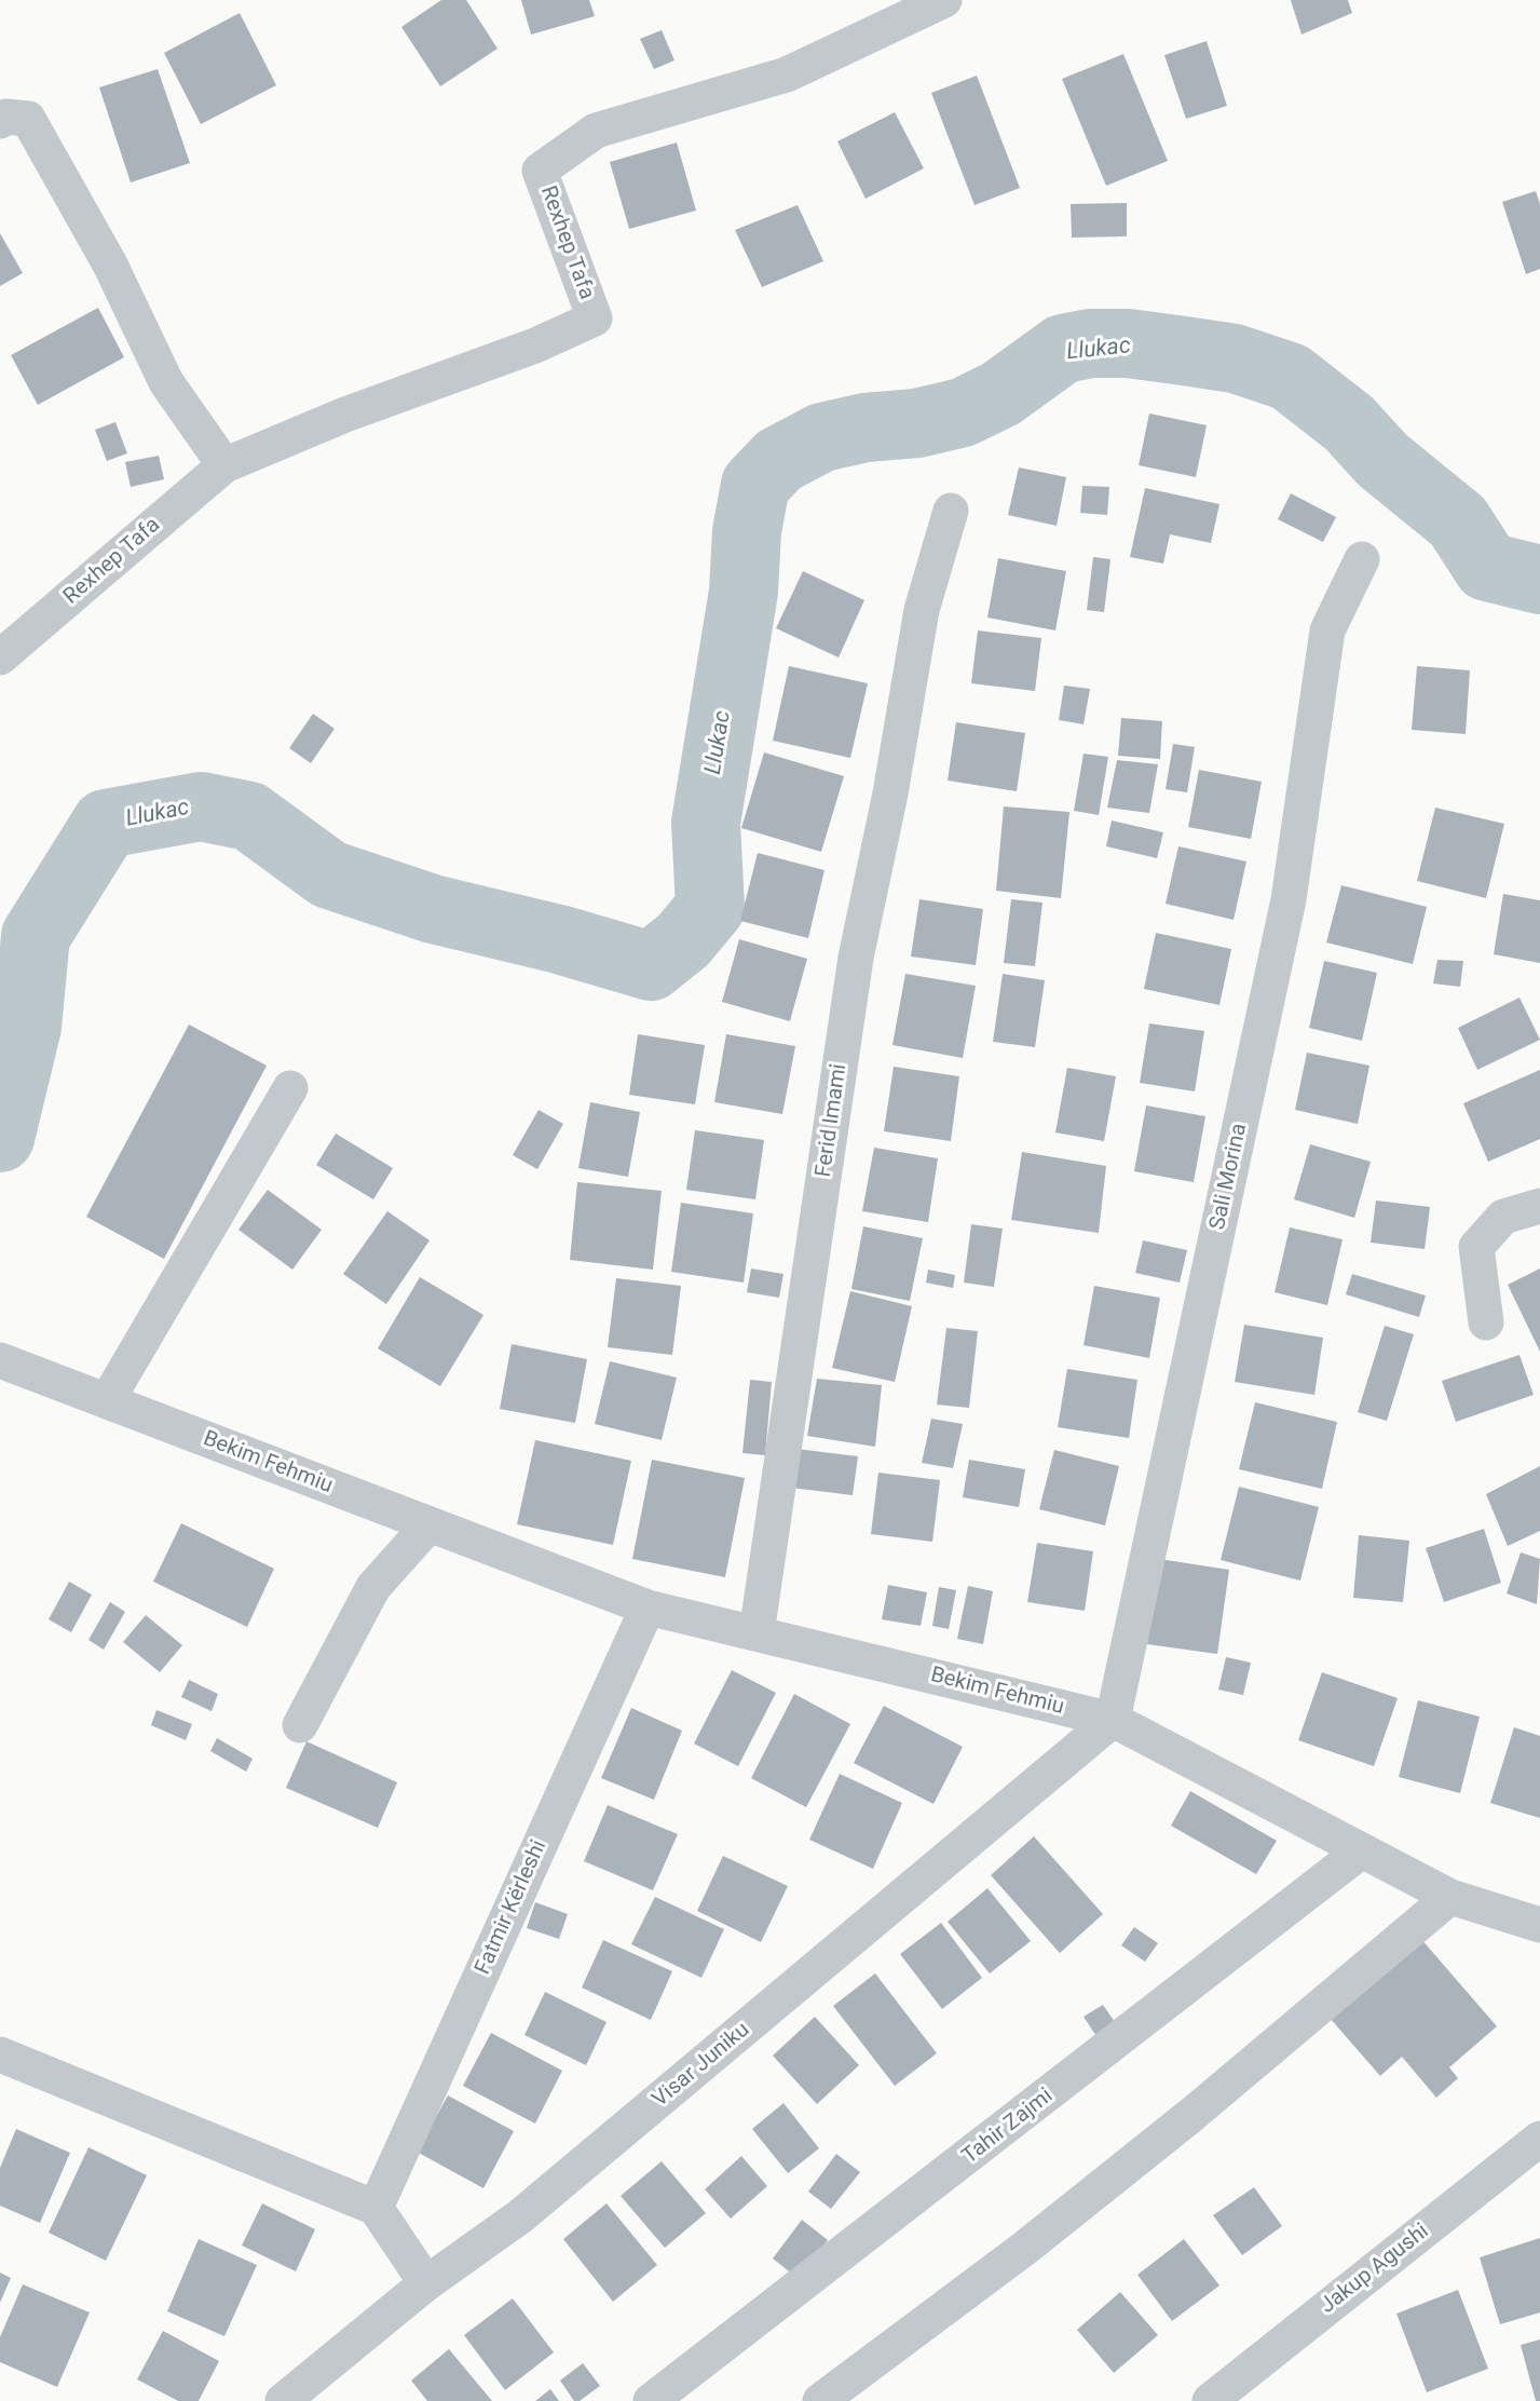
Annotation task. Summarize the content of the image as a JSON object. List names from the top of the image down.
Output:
{
  "streets": {
    "street": [
      "Rexhep Tafa",
      "Ferid Imami",
      "Sali Morina",
      "Bekim Fehmiu",
      "Fatmir Kërleshi",
      "Visar Juniku",
      "Tahir Zajmi",
      "Jakup Agushi"
    ]
  },
  "crossings": [
    ["Ferid Imami", "Bekim Fehmiu"],
    ["Sali Morina", "Bekim Fehmiu"],
    ["Sali Morina", "Visar Juniku"],
    ["Bekim Fehmiu", "Fatmir Kërleshi"],
    ["Bekim Fehmiu", "Visar Juniku"],
    ["Bekim Fehmiu", "Tahir Zajmi"]
  ],
  "water": ["Llukac"]
}
